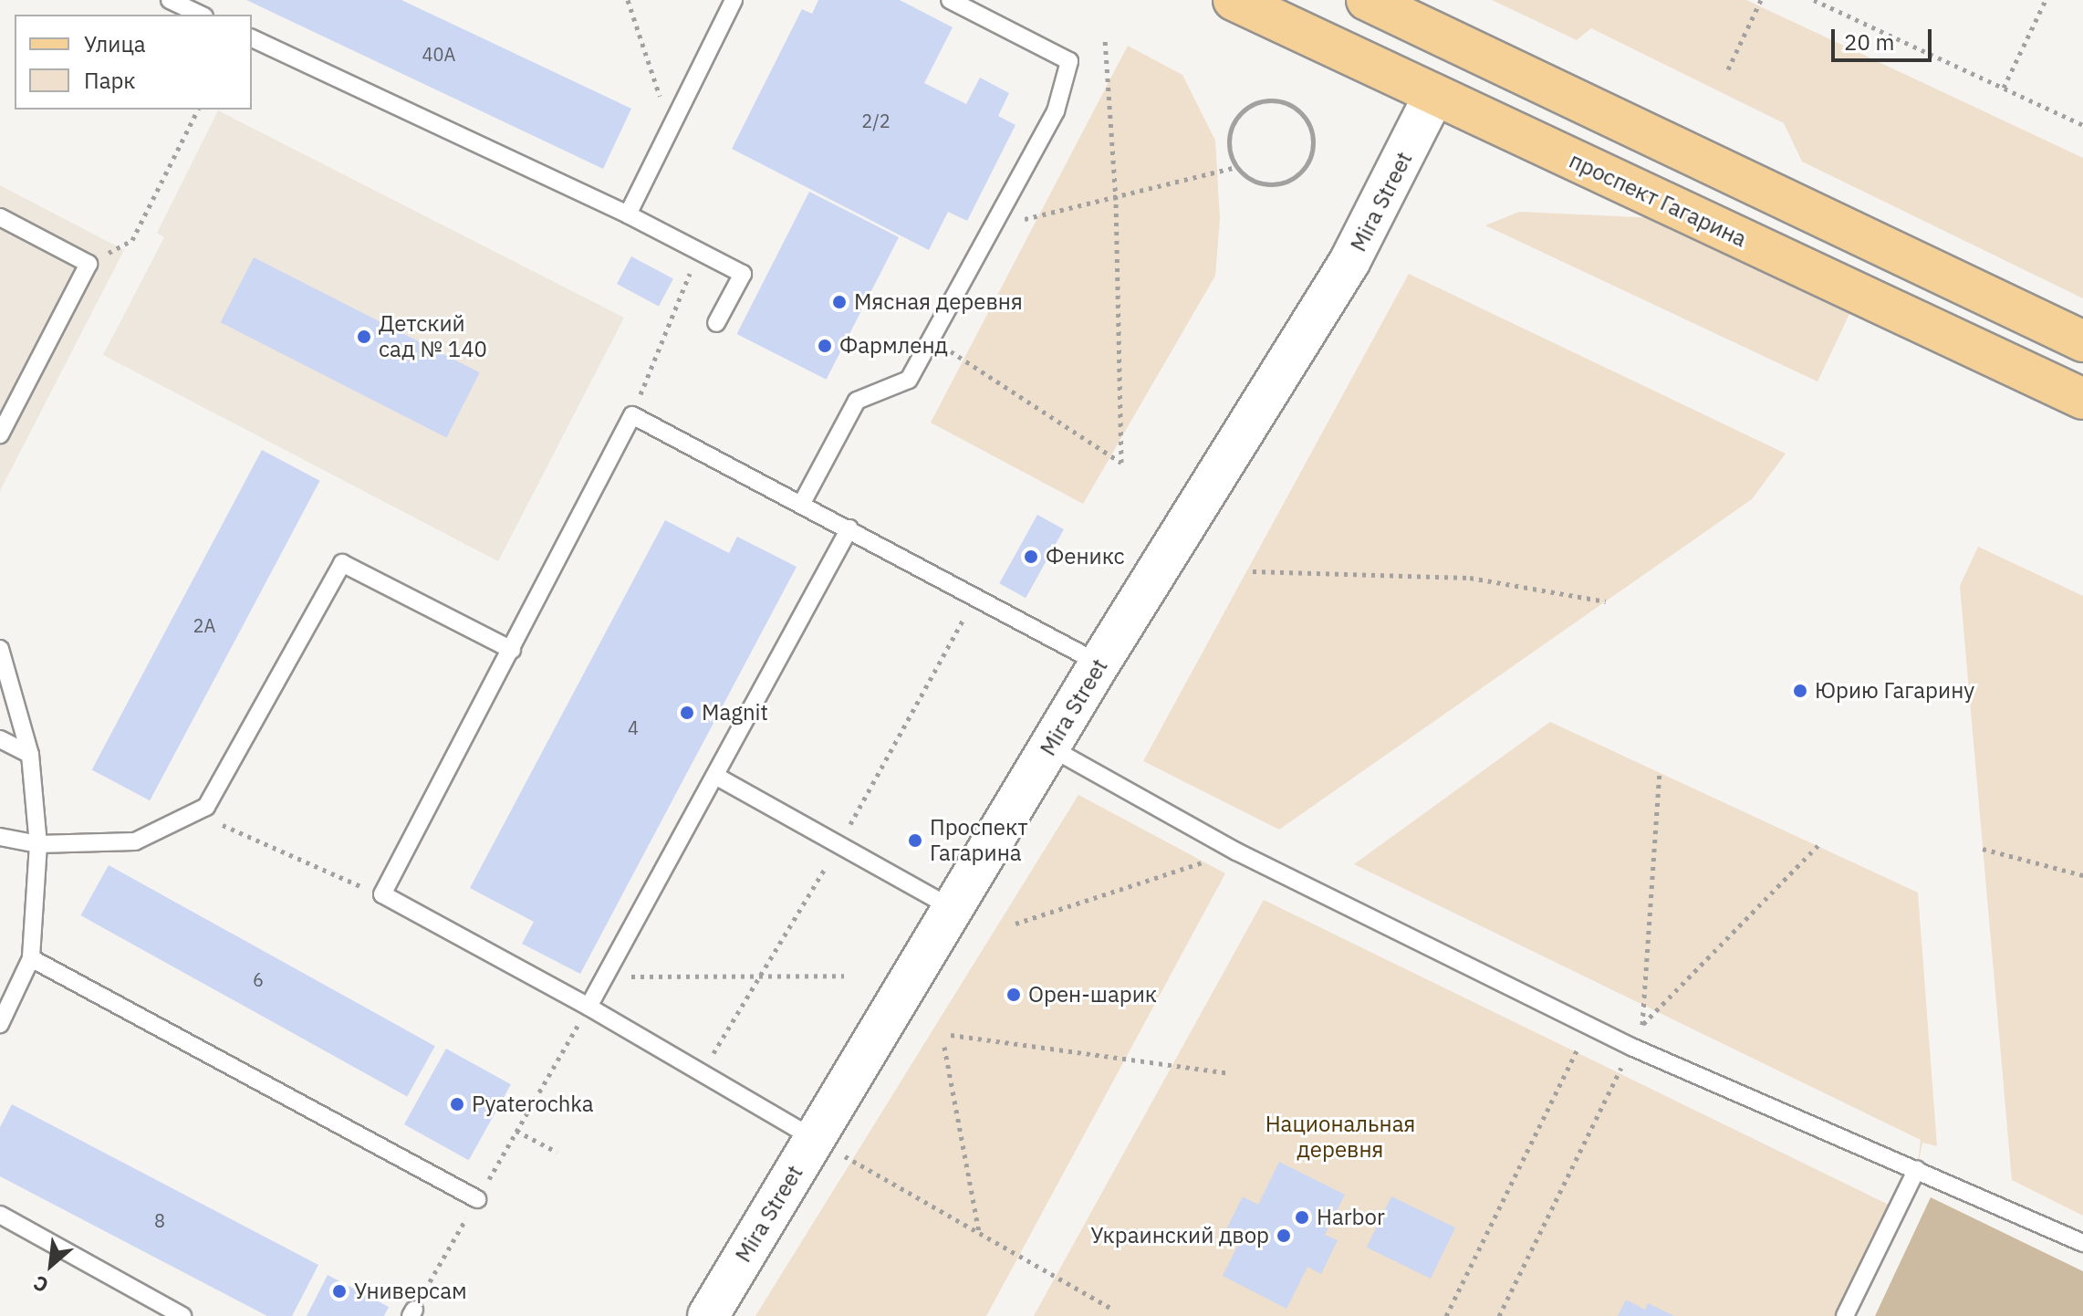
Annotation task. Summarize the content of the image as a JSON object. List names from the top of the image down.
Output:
{
  "streets": {
    "main road": ["проспект Гагарина", "Mira Street"]
  },
  "crossings": [
    ["проспект Гагарина", "Mira Street"]
  ],
  "parks": ["Национальная деревня"],
  "places": [
    "Мясная деревня",
    "Детский сад № 140",
    "Фармленд",
    "Феникс",
    "Юрию Гагарину",
    "Magnit",
    "Проспект Гагарина",
    "Орен-шарик",
    "Pyaterochka",
    "Harbor",
    "Украинский двор",
    "Универсам"
  ],
  "house_numbers": [
    "40А",
    "2/2",
    "2А",
    "4",
    "6",
    "8"
  ],
  "legend": ["Улица", "Парк"],
  "scale_bar": "20 m",
  "north": "bottom left"
}
